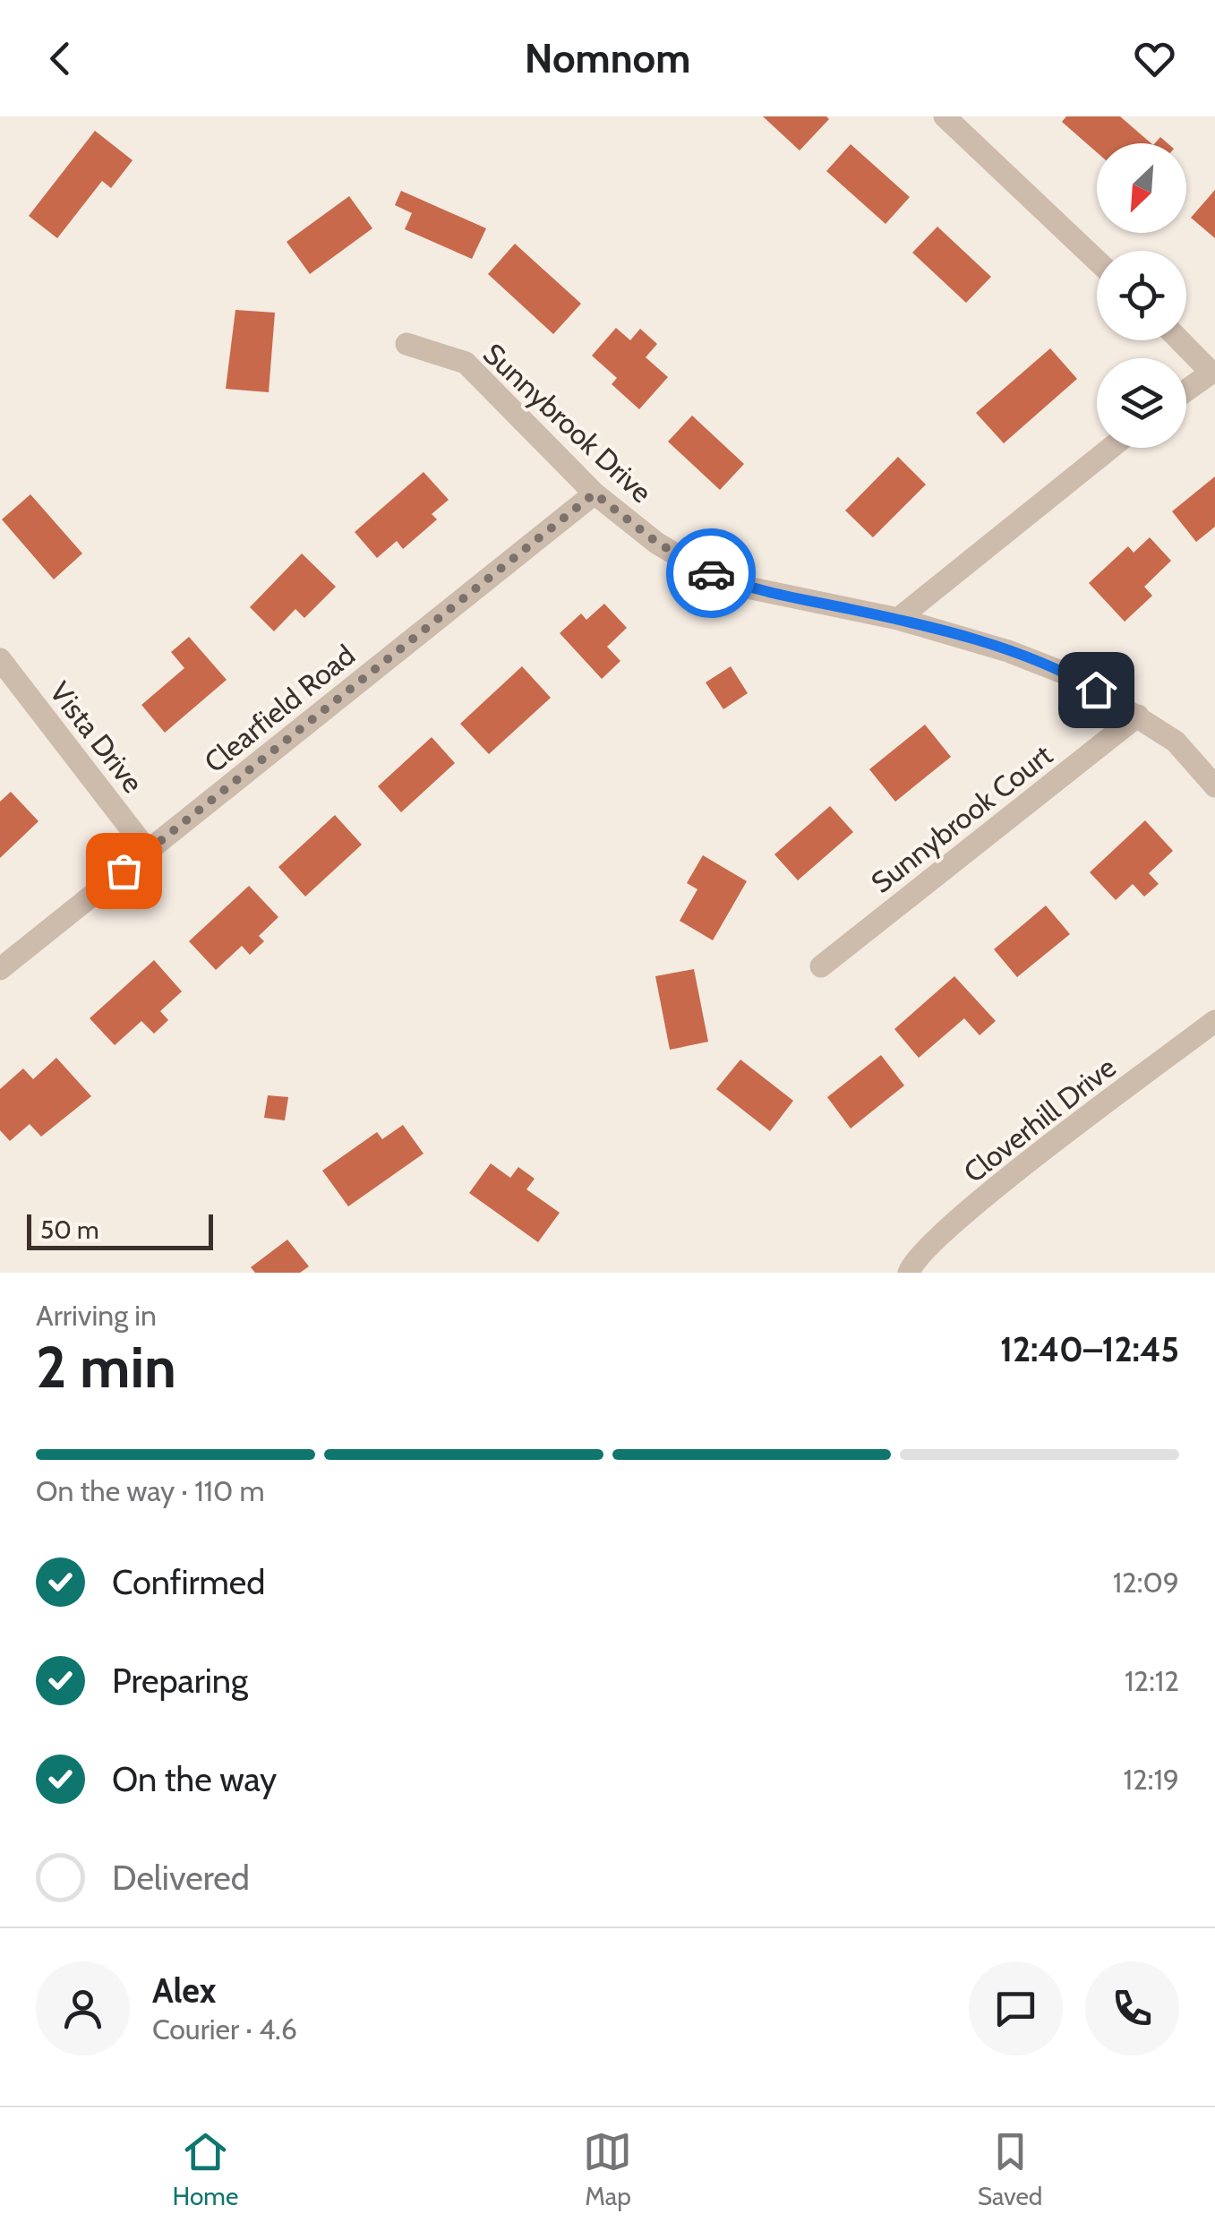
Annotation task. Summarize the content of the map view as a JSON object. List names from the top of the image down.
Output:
{
  "streets": {
    "street": [
      "Sunnybrook Drive",
      "Clearfield Road",
      "Vista Drive",
      "Sunnybrook Court",
      "Cloverhill Drive"
    ]
  },
  "crossings": [
    ["Sunnybrook Drive", "Clearfield Road"],
    ["Sunnybrook Drive", "Sunnybrook Court"],
    ["Clearfield Road", "Vista Drive"]
  ],
  "scale_bar": "50 m",
  "north": "bottom left",
  "page": {
    "header": "Nomnom",
    "scale": "50 m",
    "heading": ["2 min", "Arriving in", "12:40–12:45"],
    "panel": ["Alex", "Courier · 4.6"],
    "bar": "On the way · 110 m",
    "list": [
      ["Confirmed", "12:09"],
      ["Preparing", "12:12"],
      ["On the way", "12:19"],
      "Delivered"
    ],
    "tabs": ["Home", "Map", "Saved"]
  }
}
